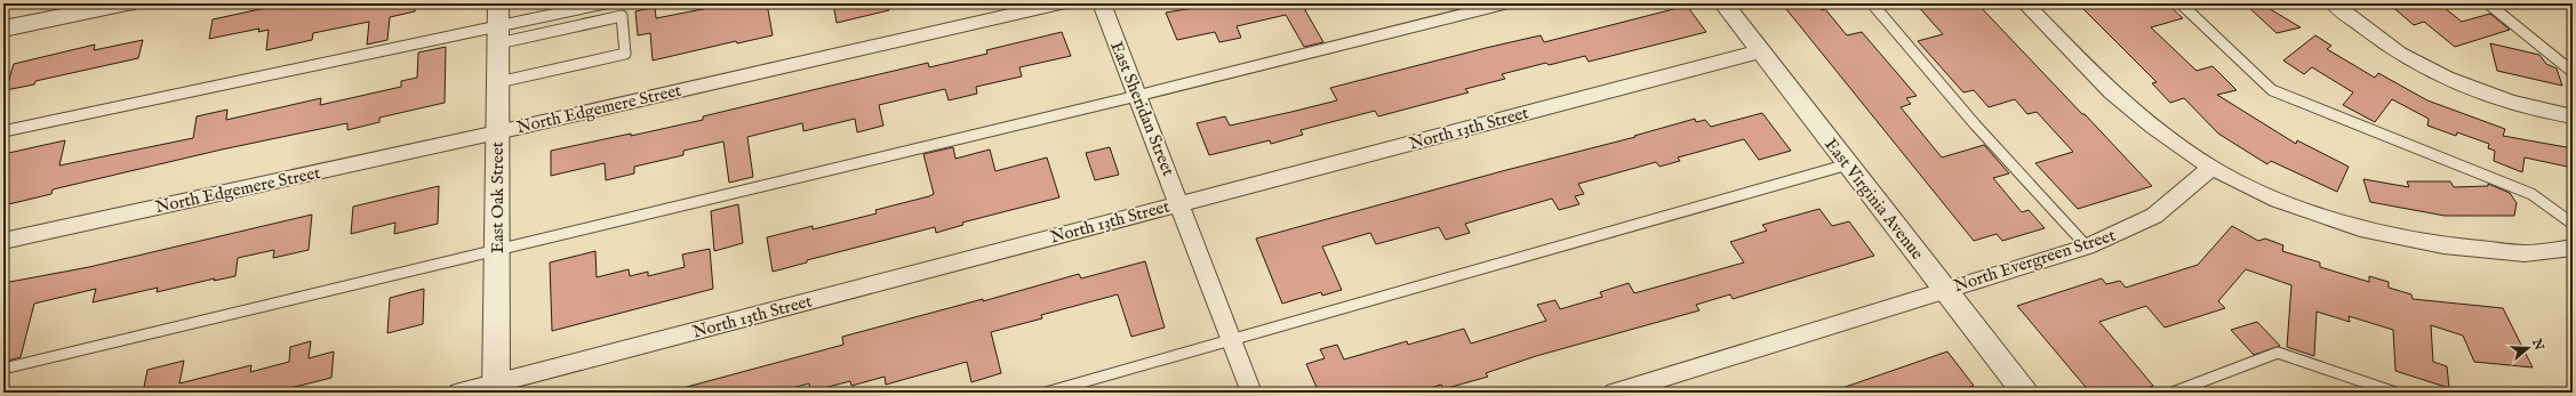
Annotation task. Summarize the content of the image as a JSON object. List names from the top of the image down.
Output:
{
  "streets": {
    "street": [
      "North Edgemere Street",
      "East Sheridan Street",
      "North 13th Street",
      "East Oak Street",
      "East Virginia Avenue",
      "North Evergreen Street"
    ]
  },
  "crossings": [
    ["North Edgemere Street", "East Oak Street"],
    ["East Sheridan Street", "North 13th Street"],
    ["North 13th Street", "East Oak Street"],
    ["North 13th Street", "East Virginia Avenue"],
    ["East Virginia Avenue", "North Evergreen Street"]
  ],
  "north": "right"
}
